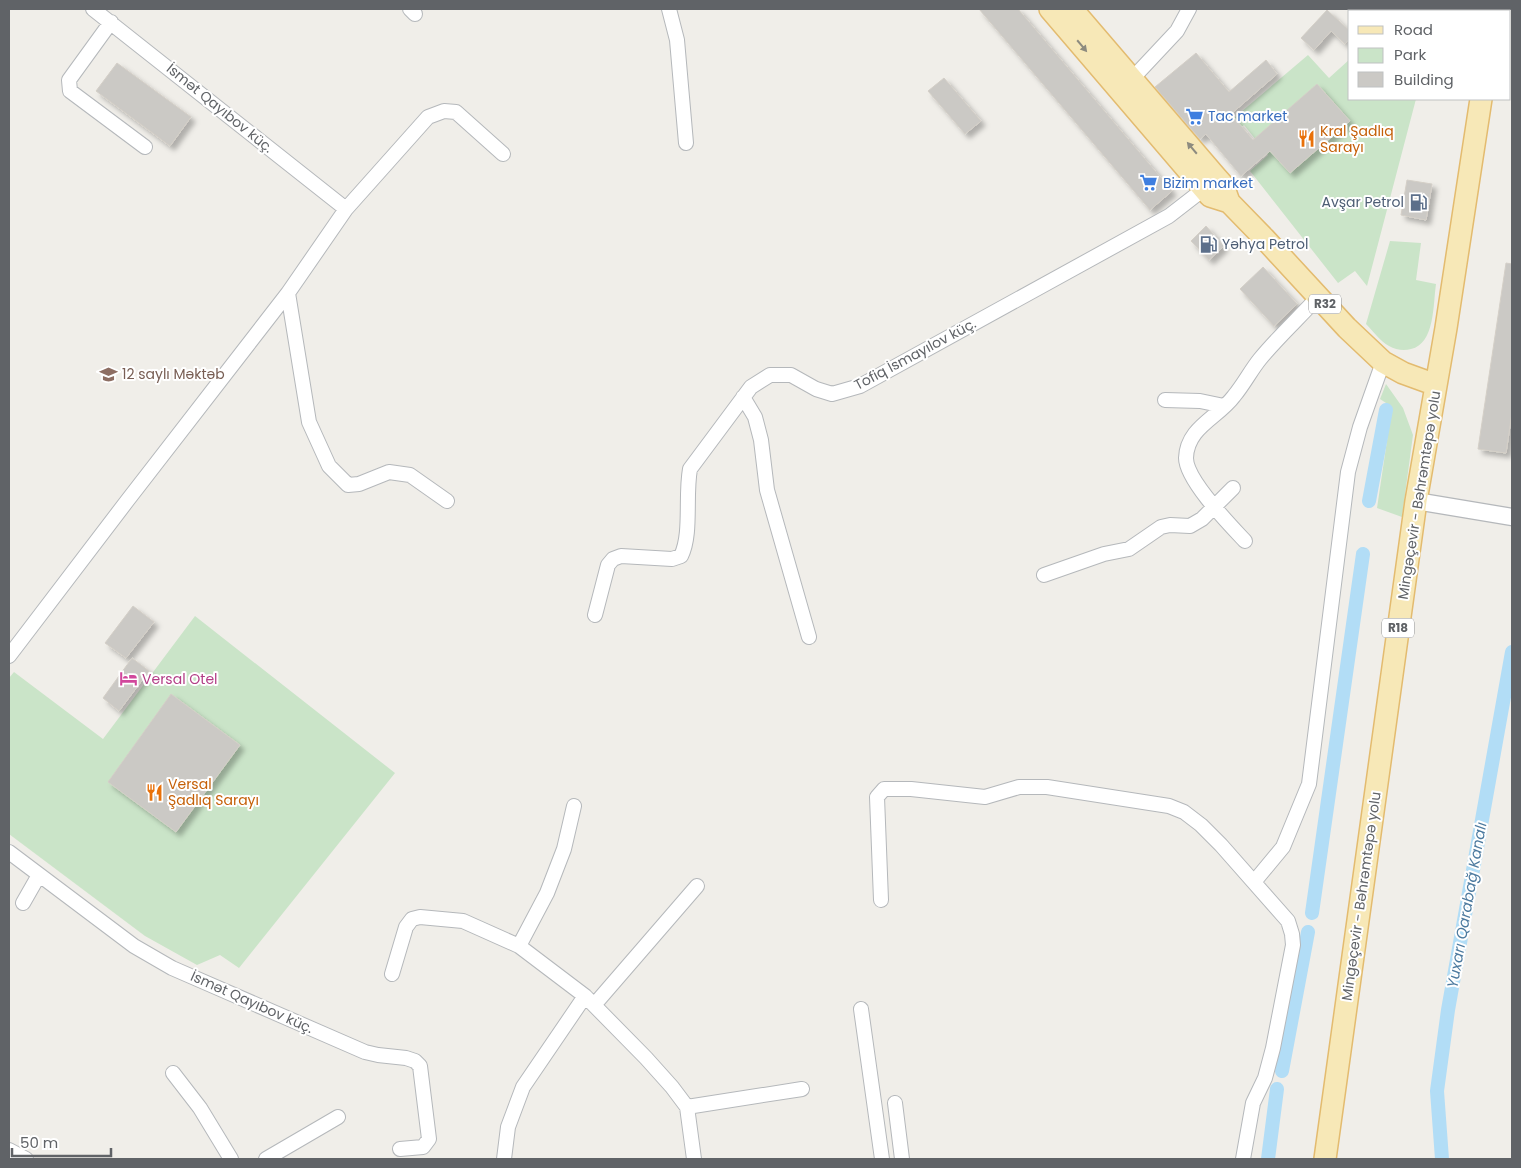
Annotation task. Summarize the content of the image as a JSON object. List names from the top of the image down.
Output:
{
  "streets": {
    "main road": ["R32", "Mingəçevir - Bəhrəmtəpə yolu", "R18"],
    "street": ["İsmət Qayıbov küç.", "Tofiq İsmayılov küç."]
  },
  "crossings": [
    ["R32", "Tofiq İsmayılov küç."],
    ["R32", "Mingəçevir - Bəhrəmtəpə yolu"]
  ],
  "water": ["Yuxarı Qarabağ Kanalı"],
  "places": {
    "supermarket": ["Tac market", "Bizim market"],
    "restaurant": ["Kral Şadlıq Sarayı", "Versal Şadlıq Sarayı"],
    "fuel station": ["Avşar Petrol", "Yəhya Petrol"],
    "school or university": ["12 saylı Məktəb"],
    "hotel": ["Versal Otel"]
  },
  "legend": ["Road", "Park", "Building"],
  "scale_bar": "50 m"
}
